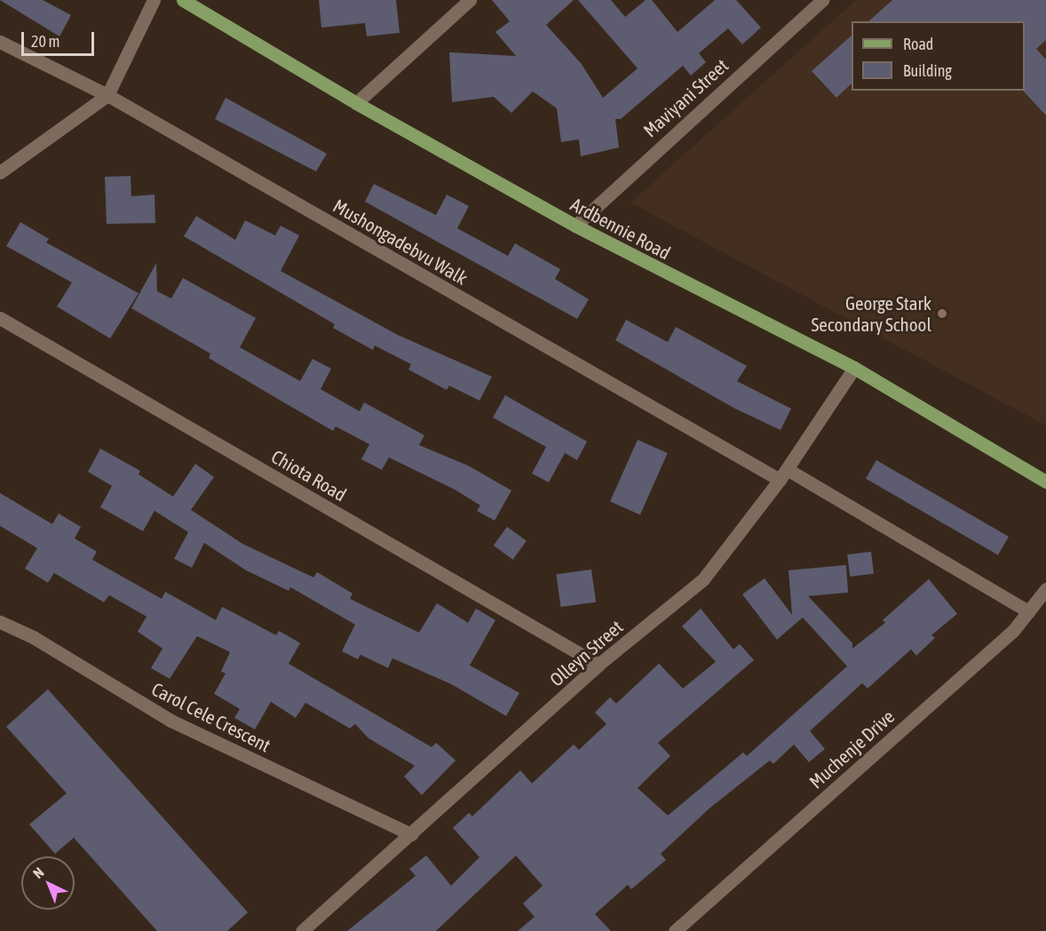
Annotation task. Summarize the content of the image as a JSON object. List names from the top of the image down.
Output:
{
  "streets": {
    "main road": ["Ardbennie Road"],
    "street": [
      "Maviyani Street",
      "Mushongadebvu Walk",
      "Chiota Road",
      "Olleyn Street",
      "Carol Cele Crescent",
      "Muchenje Drive"
    ]
  },
  "crossings": [
    ["Maviyani Street", "Ardbennie Road"],
    ["Ardbennie Road", "Olleyn Street"],
    ["Mushongadebvu Walk", "Olleyn Street"],
    ["Mushongadebvu Walk", "Muchenje Drive"],
    ["Chiota Road", "Olleyn Street"],
    ["Olleyn Street", "Carol Cele Crescent"]
  ],
  "places": ["George Stark Secondary School"],
  "legend": ["Road", "Building"],
  "scale_bar": "20 m",
  "north": "top left"
}
